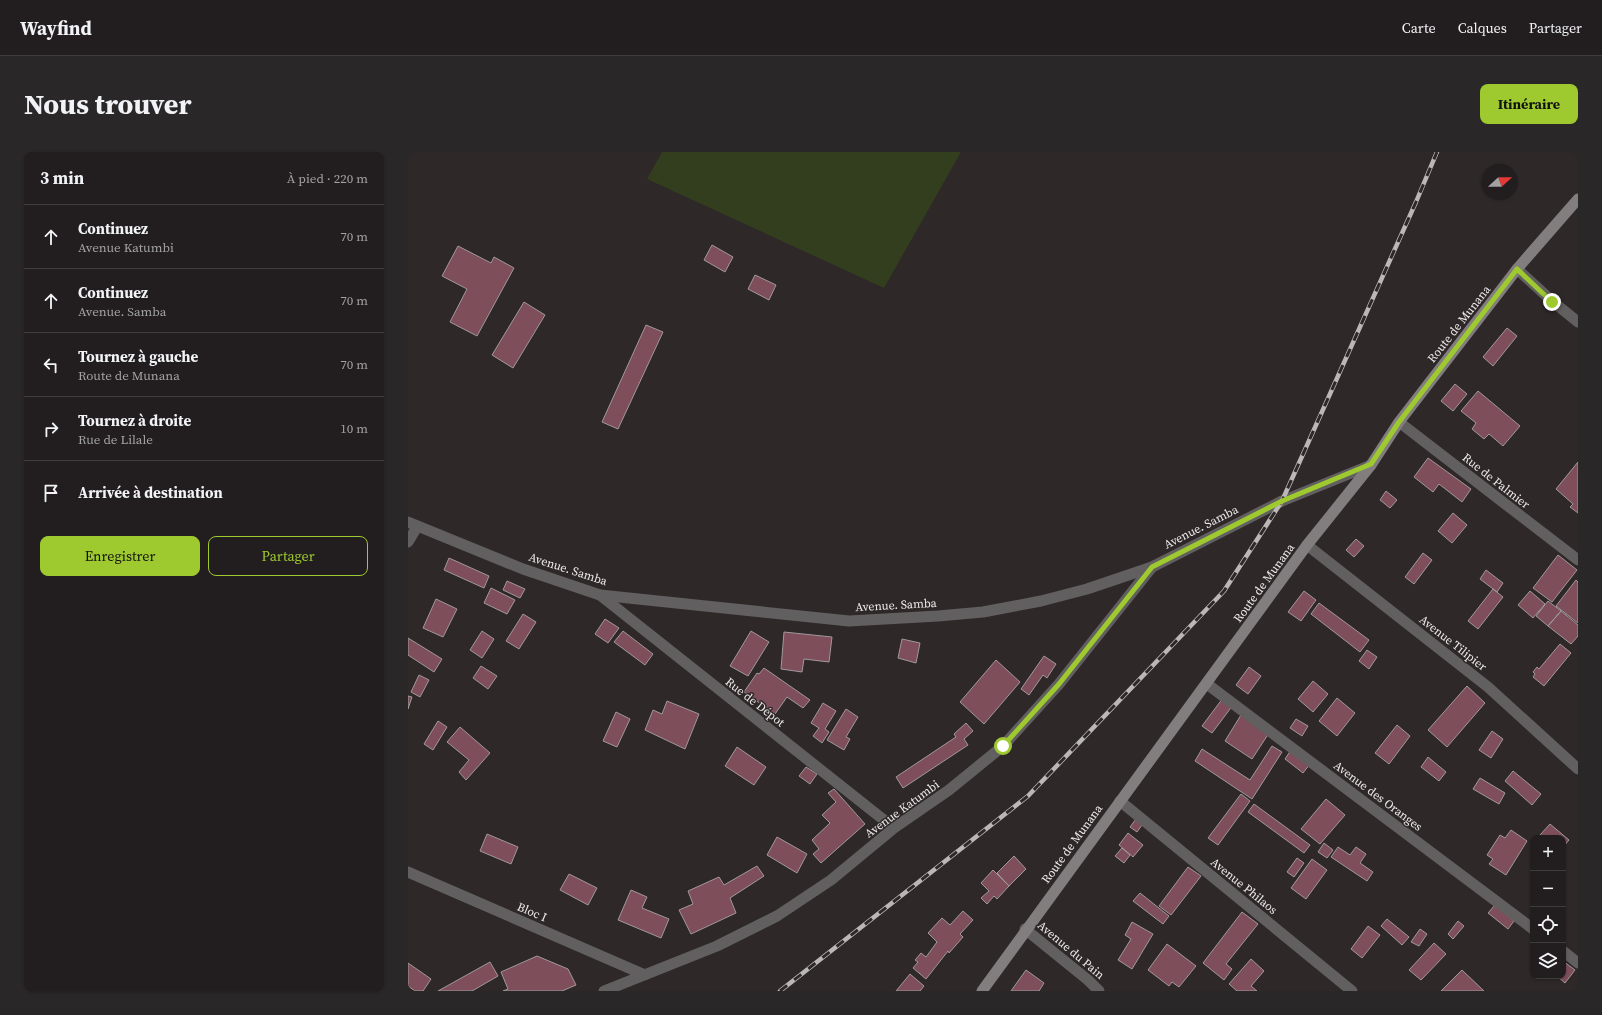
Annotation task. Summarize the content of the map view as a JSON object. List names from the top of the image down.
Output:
{
  "streets": {
    "main road": ["Route de Munana"],
    "street": [
      "Rue de Palmier",
      "Avenue. Samba",
      "Avenue Tilipier",
      "Rue de Dépot",
      "Avenue des Oranges",
      "Avenue Katumbi",
      "Avenue Philaos",
      "Bloc I",
      "Avenue du Pain"
    ]
  },
  "crossings": [
    ["Route de Munana", "Rue de Palmier"],
    ["Route de Munana", "Avenue. Samba"],
    ["Route de Munana", "Avenue Tilipier"],
    ["Route de Munana", "Avenue des Oranges"],
    ["Route de Munana", "Avenue Philaos"],
    ["Route de Munana", "Avenue du Pain"],
    ["Avenue. Samba", "Rue de Dépot"],
    ["Avenue. Samba", "Avenue Katumbi"],
    ["Rue de Dépot", "Avenue Katumbi"],
    ["Avenue Katumbi", "Bloc I"]
  ],
  "north": "right",
  "page": {
    "header": "Wayfind",
    "nav": ["Carte", "Calques", "Partager"],
    "buttons": [
      "Itinéraire",
      ["Enregistrer", "Partager"]
    ],
    "title": "Nous trouver",
    "heading": ["3 min", "À pied · 220 m"],
    "list": [
      ["Continuez", "Avenue Katumbi", "70 m"],
      ["Continuez", "Avenue. Samba", "70 m"],
      ["Tournez à gauche", "Route de Munana", "70 m"],
      ["Tournez à droite", "Rue de Lilale", "10 m"],
      "Arrivée à destination"
    ],
    "map_buttons": ["+", "−"]
  }
}
